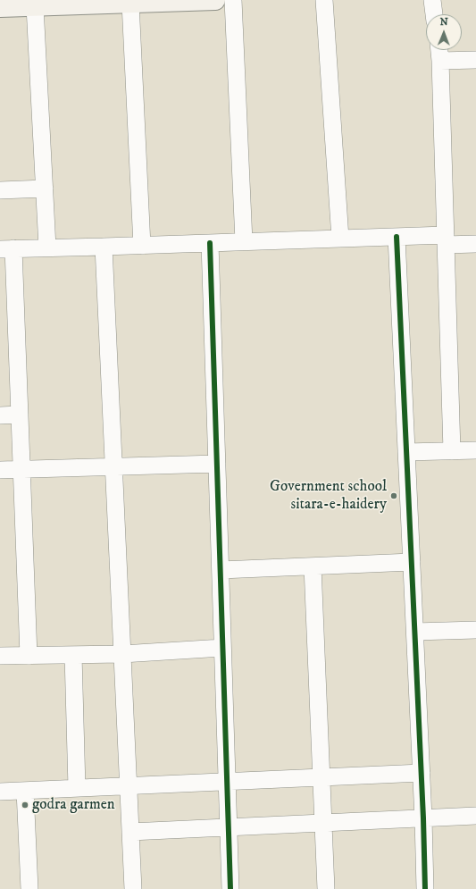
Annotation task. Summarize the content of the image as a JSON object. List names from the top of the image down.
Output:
{
  "places": ["Government school sitara-e-haidery", "godra garmen"],
  "north": "top"
}
